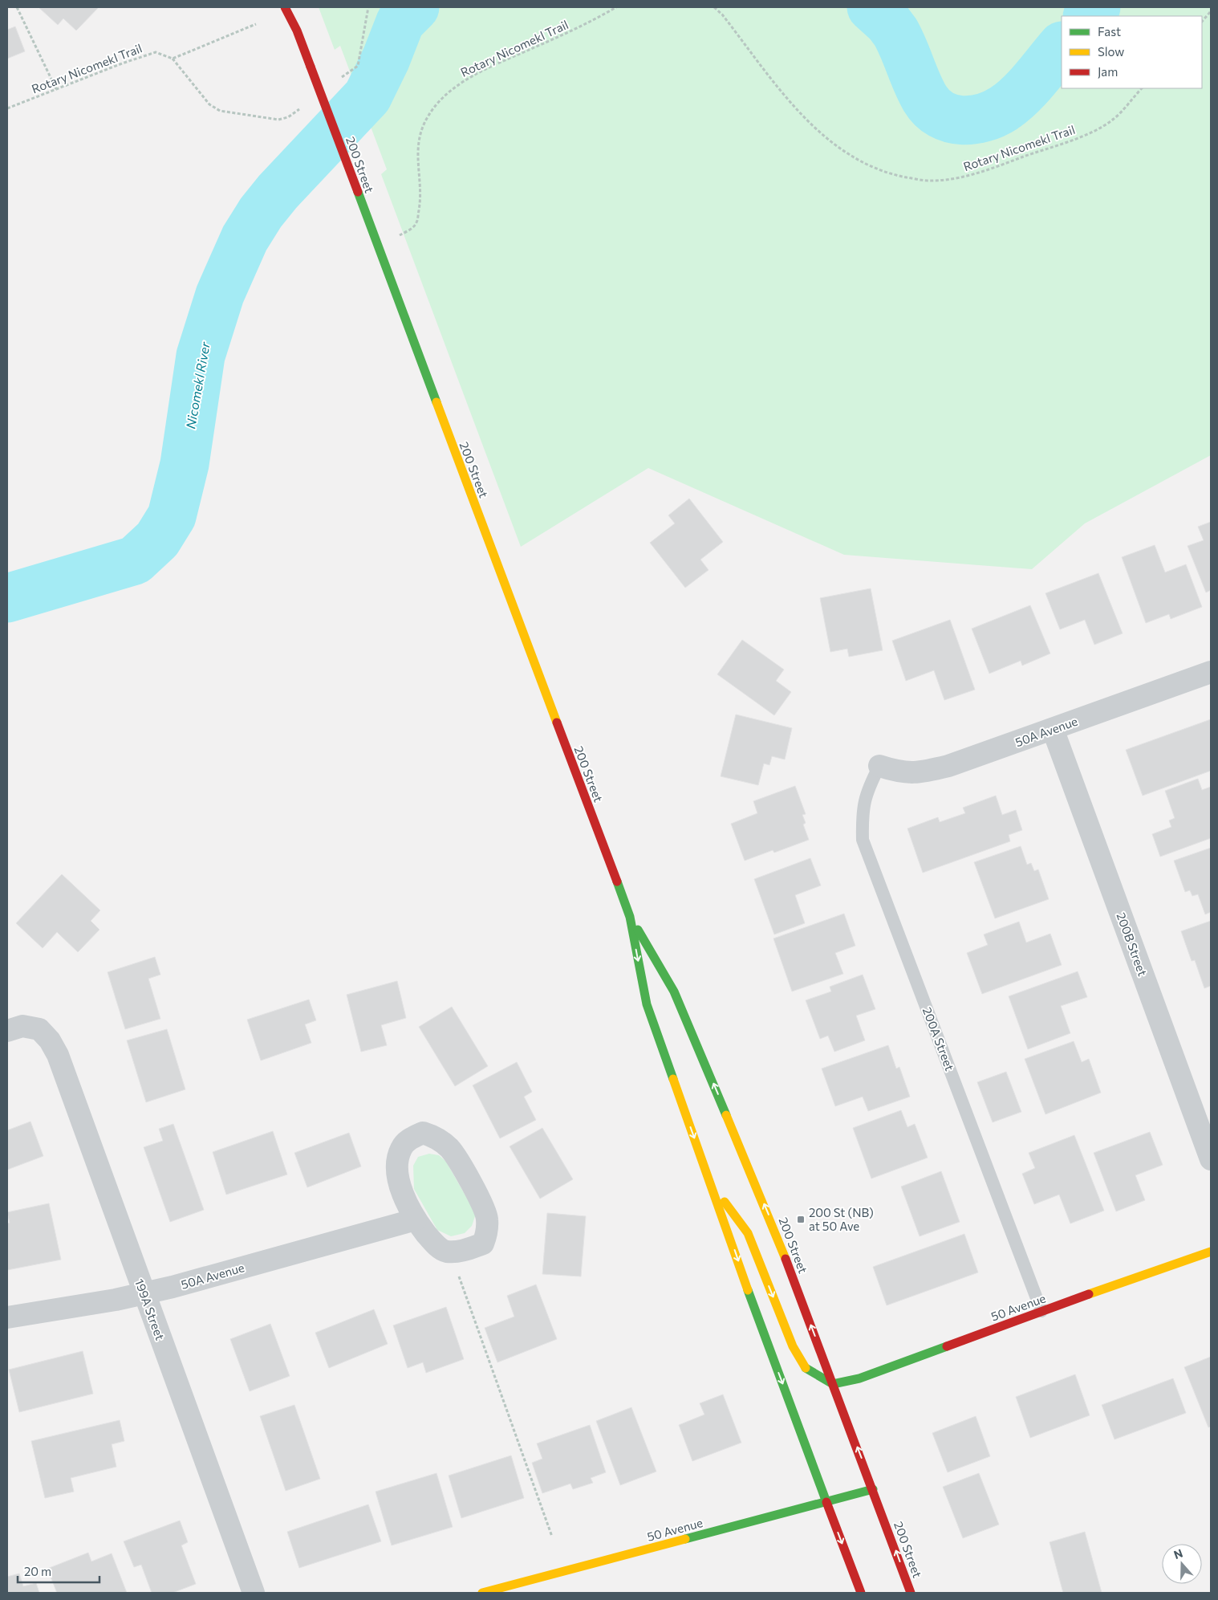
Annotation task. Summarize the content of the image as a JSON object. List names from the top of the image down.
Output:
{
  "streets": {
    "main road": ["200 Street", "50 Avenue"],
    "street": ["50A Avenue", "200B Street", "199A Street"],
    "lane": ["200A Street"],
    "path": ["Rotary Nicomekl Trail"]
  },
  "crossings": [
    ["200 Street", "50 Avenue"],
    ["50A Avenue", "200B Street"],
    ["50A Avenue", "200A Street"],
    ["50A Avenue", "199A Street"],
    ["200A Street", "50 Avenue"]
  ],
  "water": ["Nicomekl River"],
  "places": {
    "transit": ["200 St (NB) at 50 Ave"]
  },
  "legend": ["Fast", "Slow", "Jam"],
  "scale_bar": "20 m",
  "north": "top"
}
